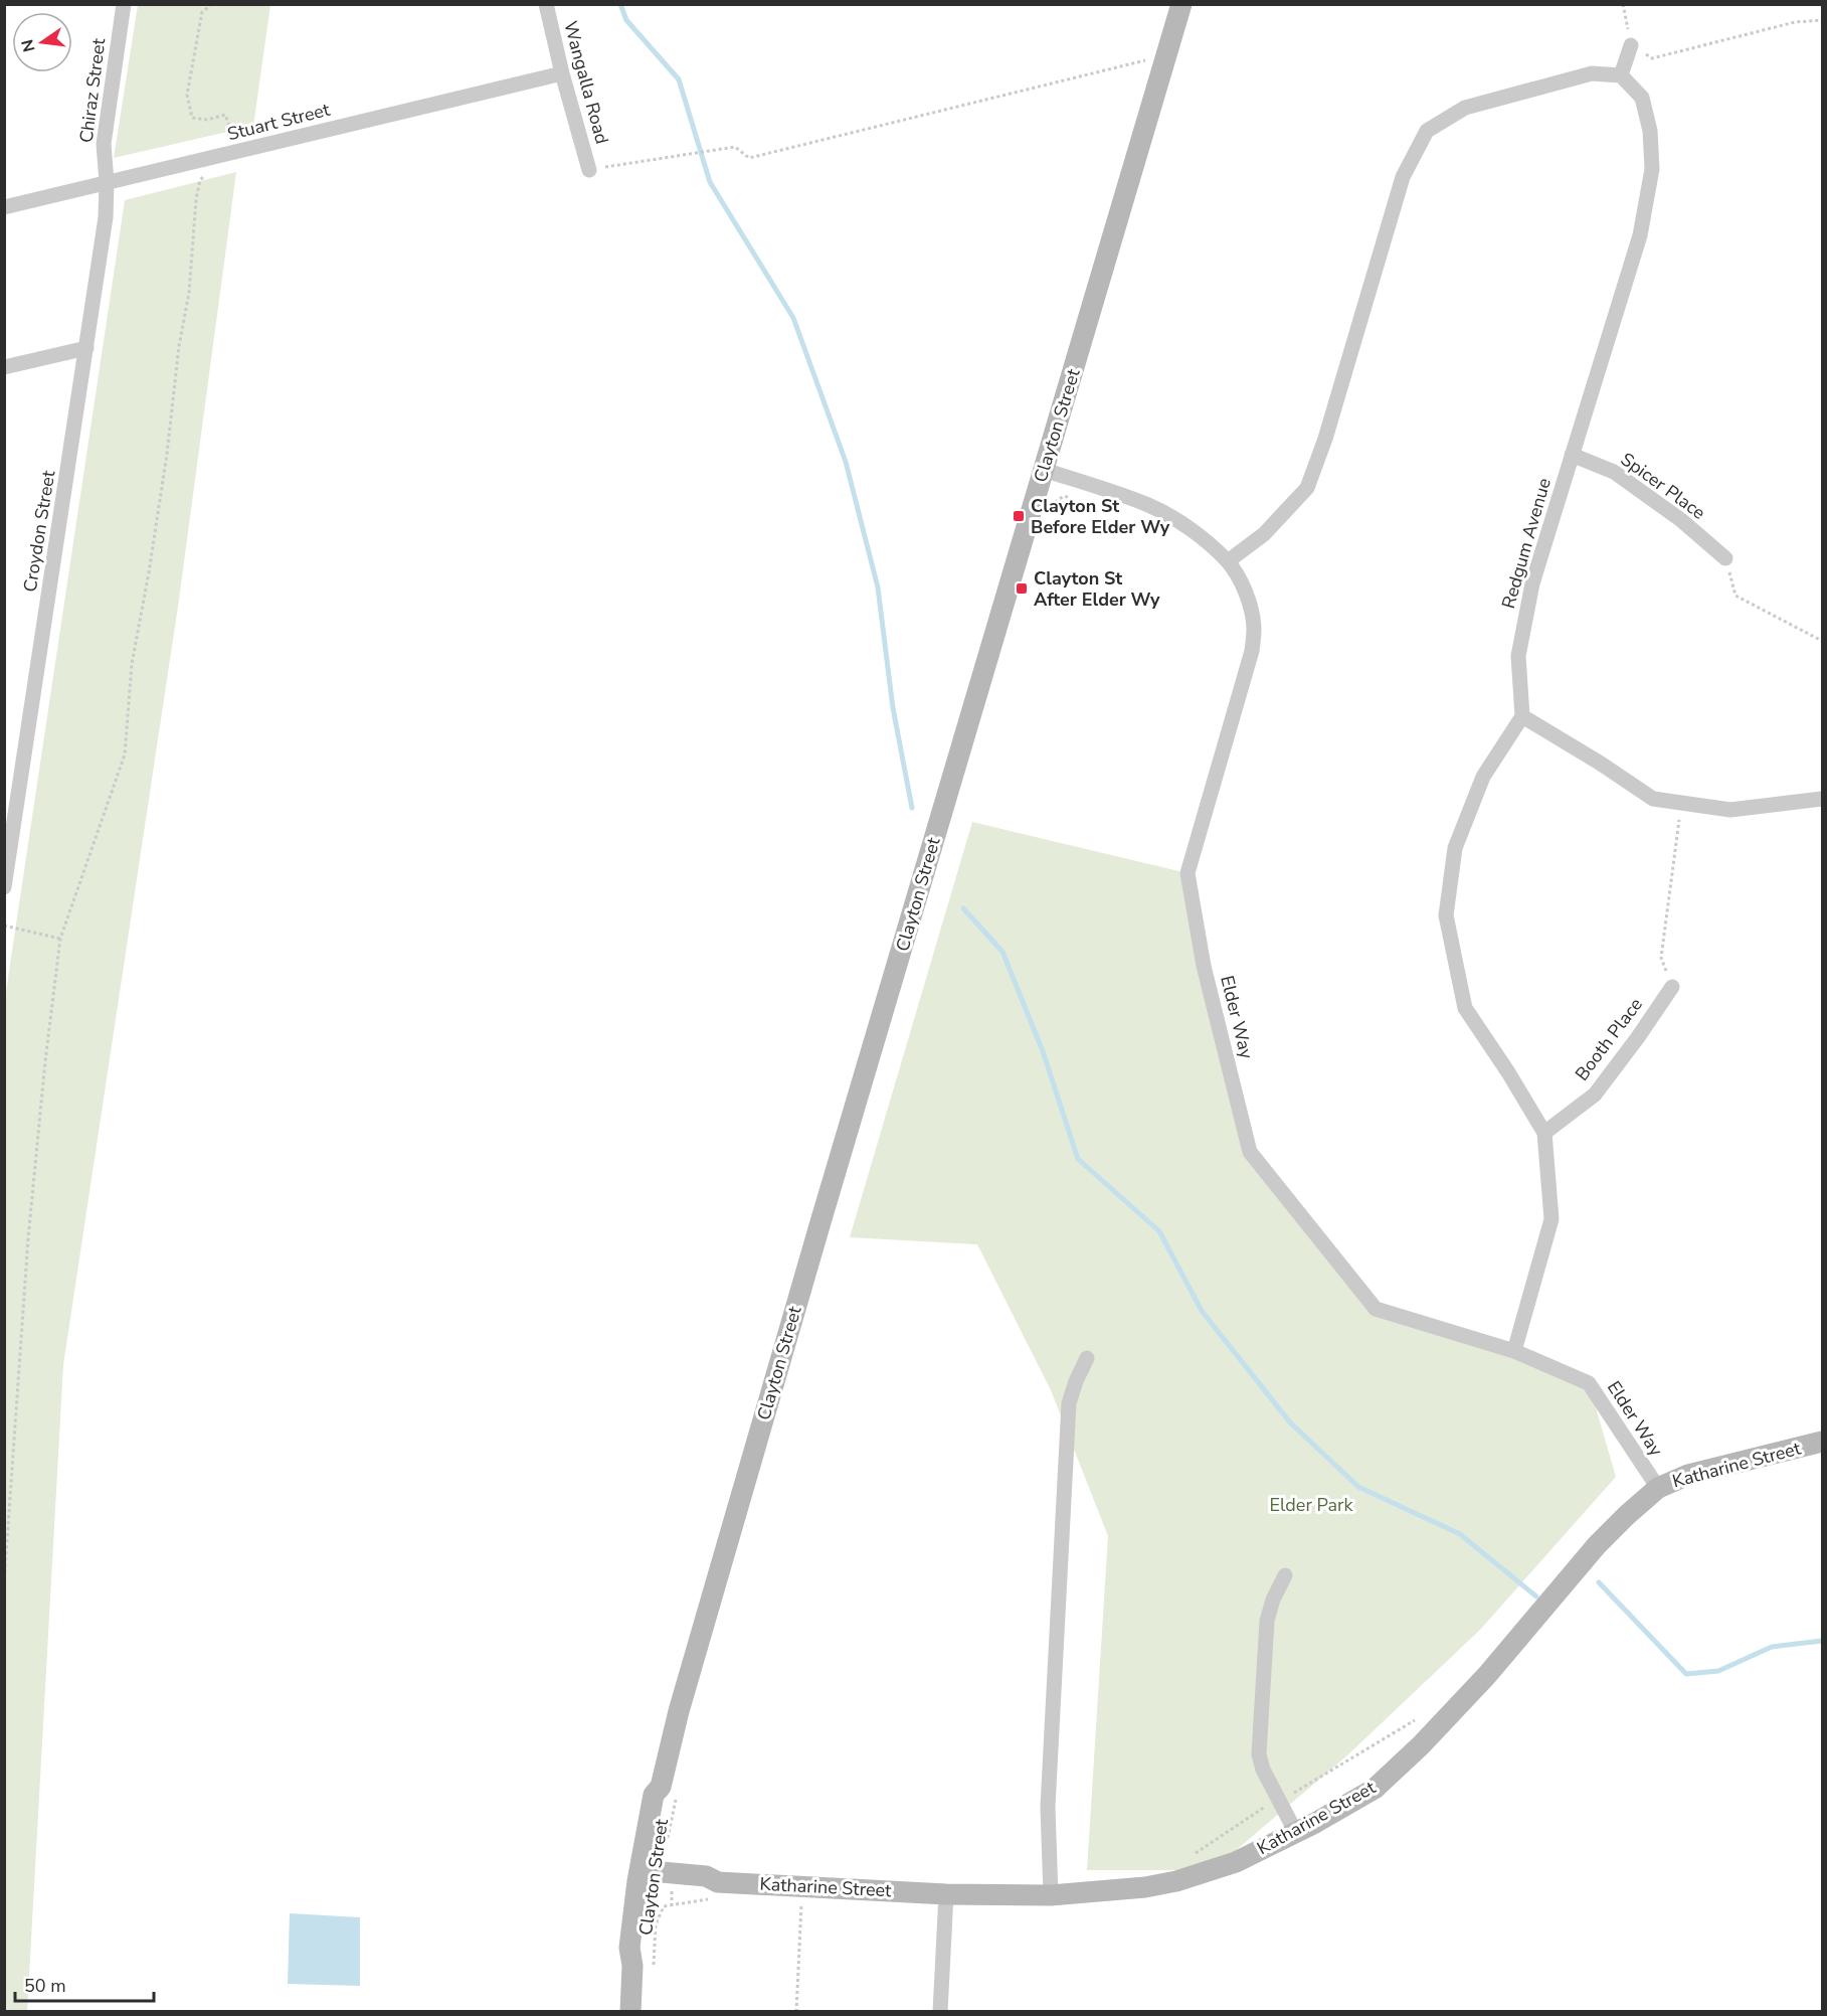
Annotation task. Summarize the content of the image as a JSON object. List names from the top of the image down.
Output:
{
  "streets": {
    "main road": ["Clayton Street", "Katharine Street"],
    "street": [
      "Wangalla Road",
      "Chiraz Street",
      "Stuart Street",
      "Spicer Place",
      "Croydon Street",
      "Redgum Avenue",
      "Elder Way",
      "Booth Place"
    ]
  },
  "crossings": [
    ["Wangalla Road", "Stuart Street"],
    ["Chiraz Street", "Stuart Street"],
    ["Chiraz Street", "Croydon Street"],
    ["Stuart Street", "Croydon Street"],
    ["Clayton Street", "Elder Way"],
    ["Clayton Street", "Katharine Street"],
    ["Spicer Place", "Redgum Avenue"],
    ["Elder Way", "Katharine Street"]
  ],
  "parks": ["Elder Park"],
  "places": {
    "transit": ["Clayton St Before Elder Wy", "Clayton St After Elder Wy"]
  },
  "scale_bar": "50 m",
  "north": "left"
}
